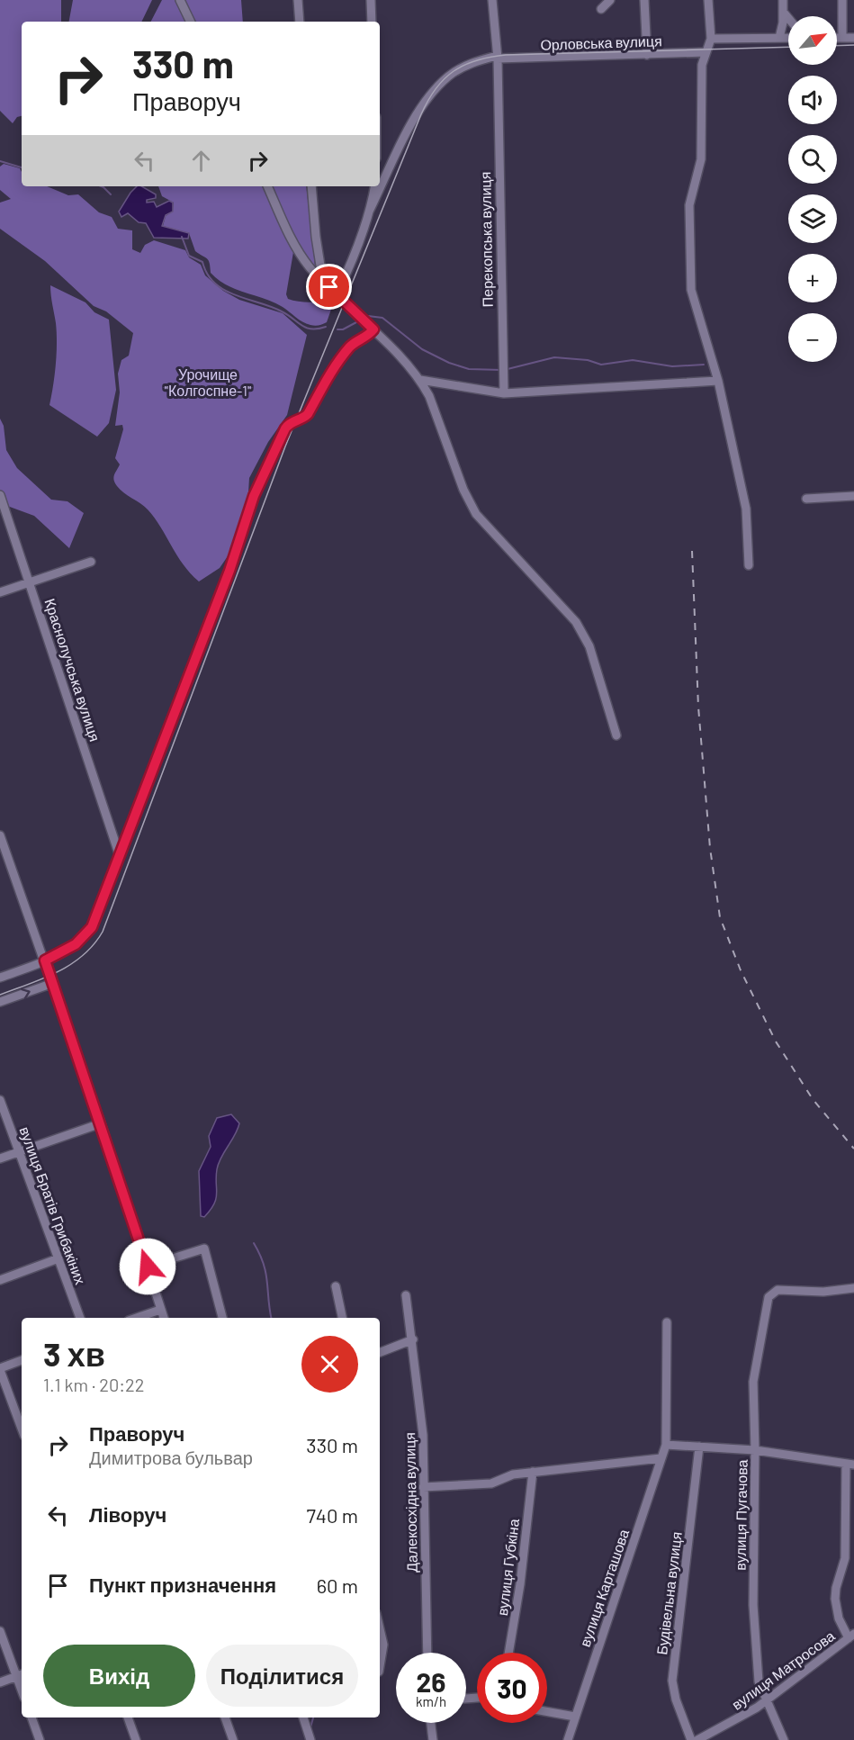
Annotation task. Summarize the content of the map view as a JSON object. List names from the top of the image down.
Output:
{
  "streets": {
    "street": [
      "Орловська вулиця",
      "Перекопська вулиця",
      "Краснолучська вулиця",
      "вулиця Братів Грибакіних",
      "Далекосхідна вулиця",
      "вулиця Пугачова",
      "вулиця Губкіна",
      "вулиця Карташова",
      "Будівельна вулиця",
      "вулиця Матросова"
    ]
  },
  "crossings": [
    ["Орловська вулиця", "Перекопська вулиця"],
    ["вулиця Пугачова", "вулиця Матросова"]
  ],
  "parks": ["Урочище \"Колгоспне-1\""],
  "north": "top right",
  "page": {
    "map_buttons": ["+", "−"],
    "turn": ["330 m", "Праворуч"],
    "heading": ["3 хв", "1.1 km · 20:22"],
    "list": [
      {
        "name": "Праворуч",
        "note": "Димитрова бульвар",
        "value": "330 m"
      },
      {
        "name": "Ліворуч",
        "value": "740 m"
      },
      {
        "name": "Пункт призначення",
        "value": "60 m"
      }
    ],
    "buttons": ["Вихід", "Поділитися"],
    "speed": "26 km/h",
    "limit": "30"
  }
}
